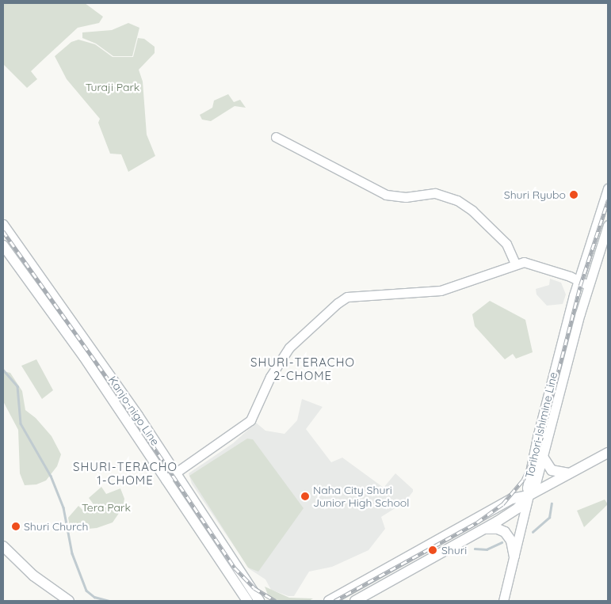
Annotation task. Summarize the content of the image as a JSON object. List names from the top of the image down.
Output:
{
  "streets": {
    "main road": ["Kanjo-nigo Line"],
    "street": ["Torihori-Ishimine Line"]
  },
  "districts": ["SHURI-TERACHO 2-CHOME", "SHURI-TERACHO 1-CHOME"],
  "parks": ["Turaji Park", "Tera Park"],
  "places": [
    "Shuri Ryubo",
    "Naha City Shuri Junior High School",
    "Shuri Church",
    "Shuri"
  ]
}
